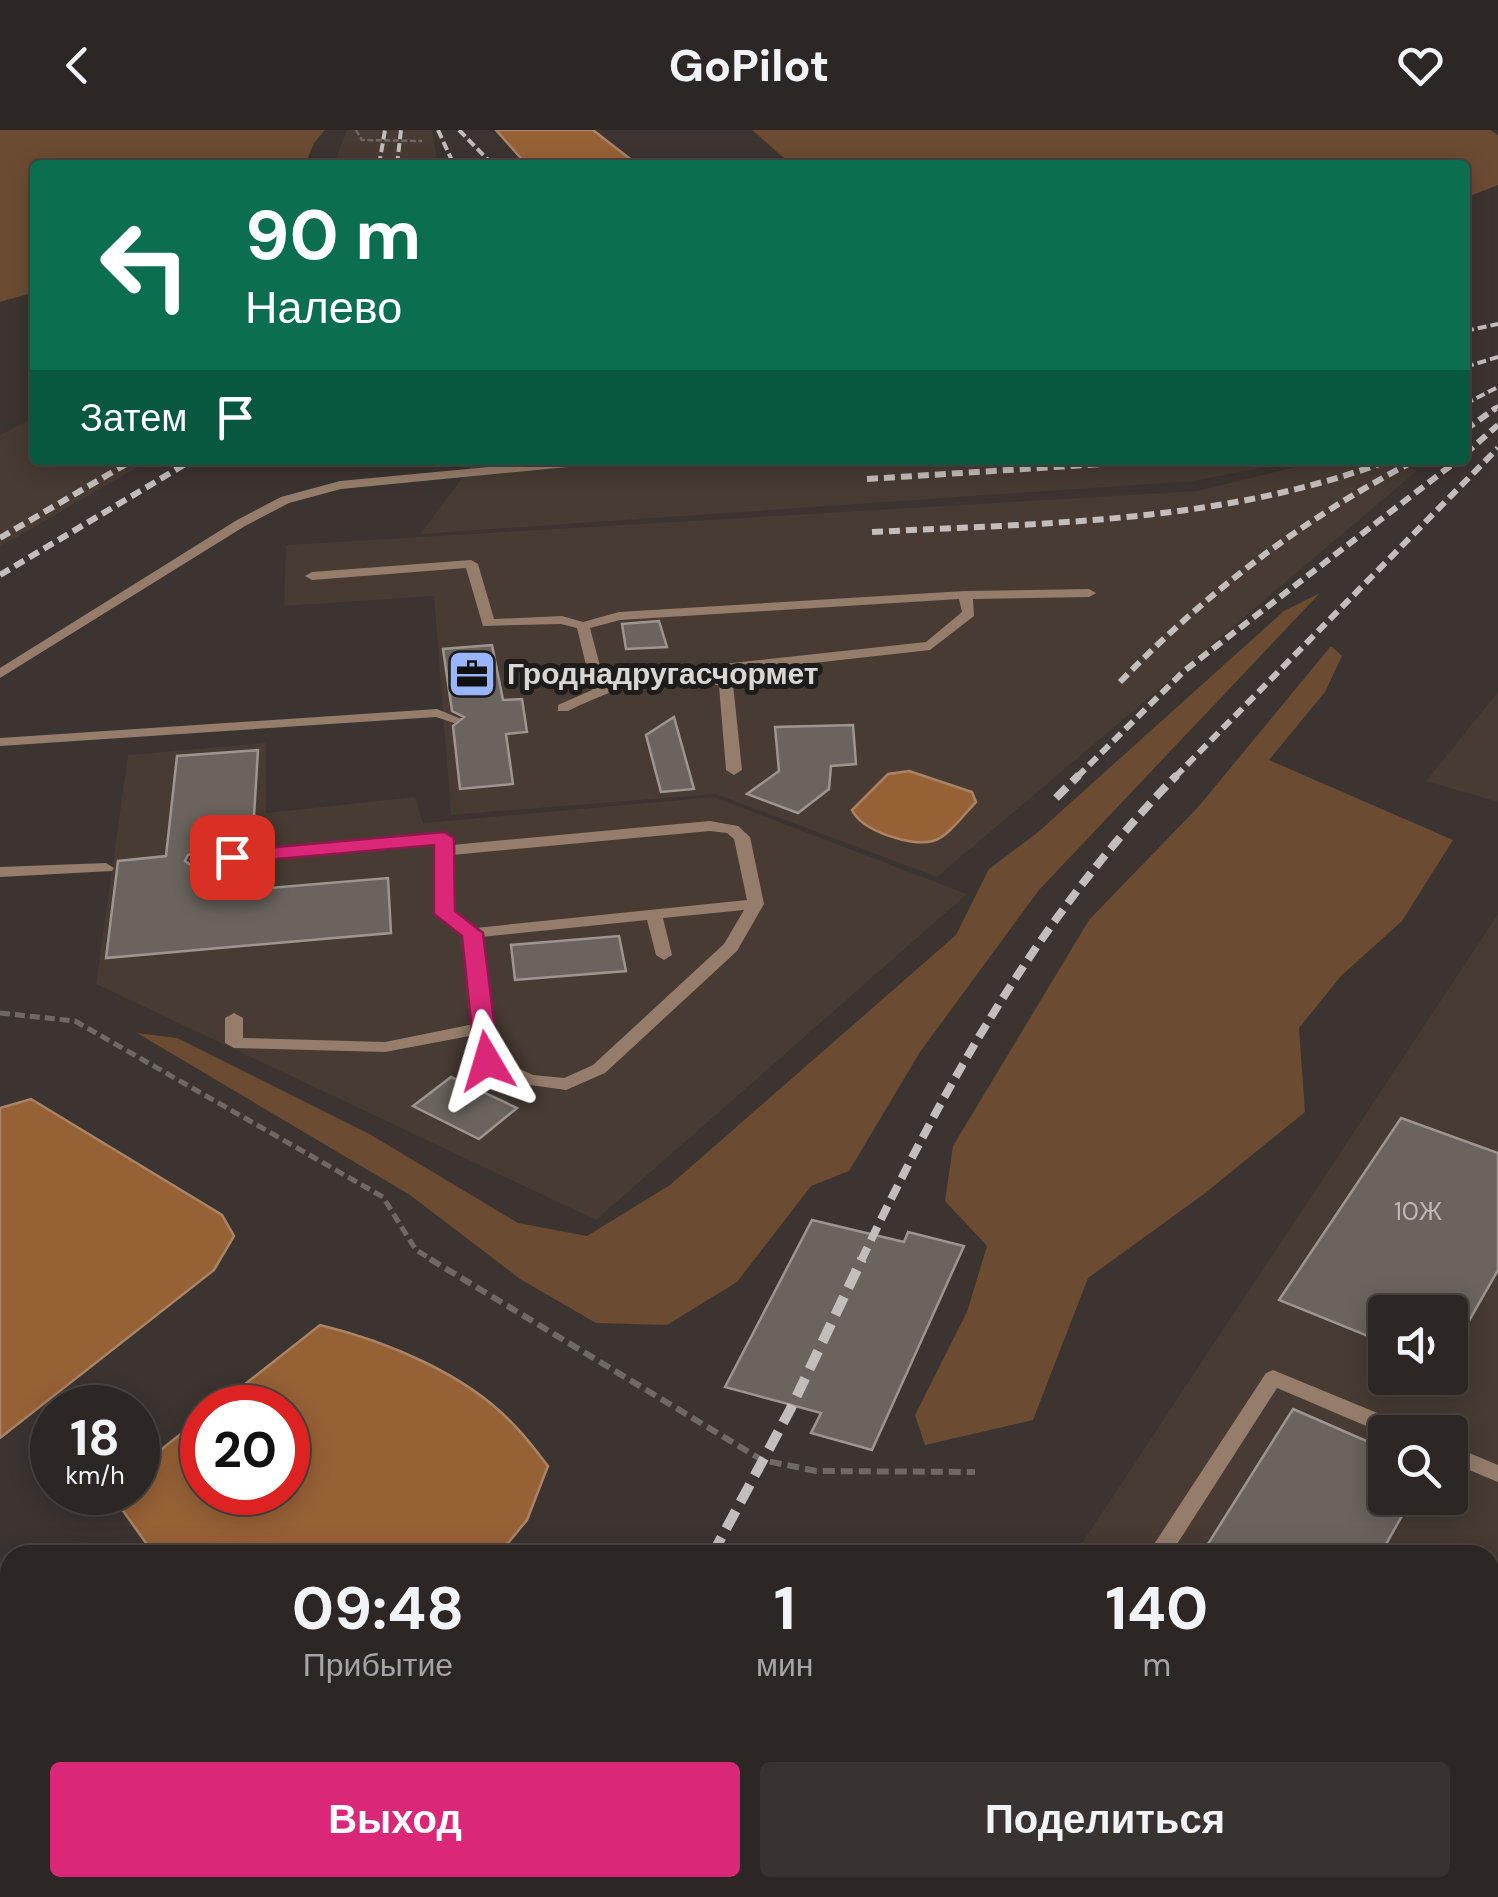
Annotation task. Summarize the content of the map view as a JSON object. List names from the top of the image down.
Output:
{
  "places": {
    "office": ["Гроднадругасчормет"]
  },
  "house_numbers": ["10Ж"],
  "page": {
    "header": "GoPilot",
    "turn": ["90 m", "Налево"],
    "then": "Затем",
    "speed": "18 km/h",
    "limit": "20",
    "eta": [
      "09:48",
      "Прибытие",
      "1",
      "мин",
      "140",
      "m"
    ],
    "buttons": ["Выход", "Поделиться"]
  }
}
